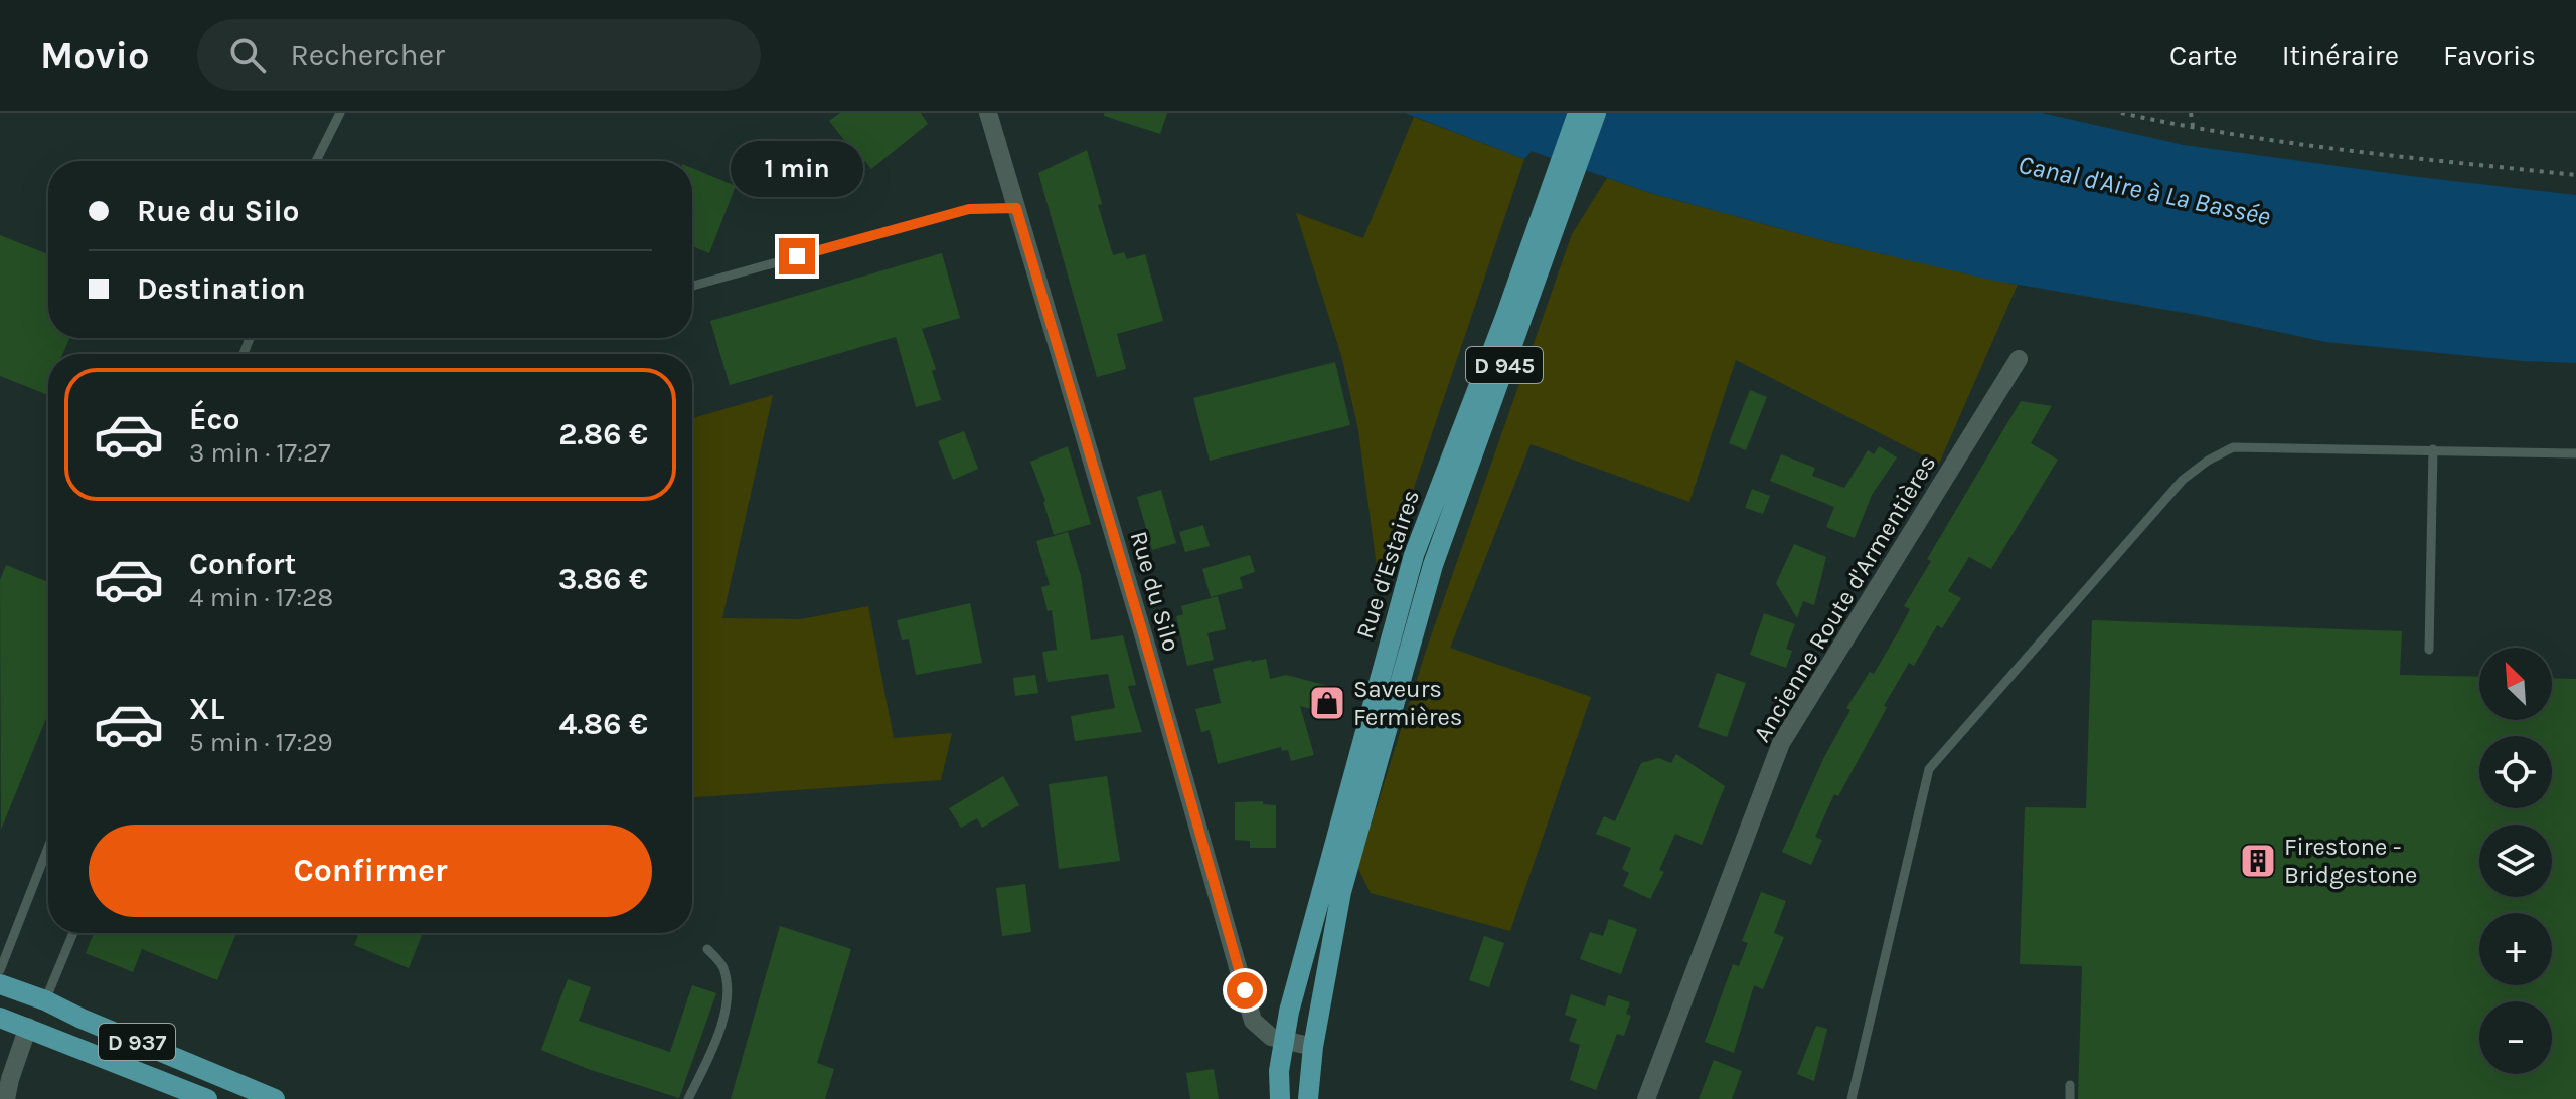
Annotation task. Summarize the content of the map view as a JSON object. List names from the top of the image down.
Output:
{
  "streets": {
    "main road": ["D 945", "Rue d'Estaires", "D 937"],
    "street": ["Rue du Silo", "Ancienne Route d'Armentières"]
  },
  "crossings": [
    ["D 945", "Rue d'Estaires"],
    ["D 945", "Rue du Silo"],
    ["Rue d'Estaires", "Rue du Silo"]
  ],
  "water": ["Canal d'Aire à La Bassée"],
  "places": {
    "shop": ["Saveurs Fermières"],
    "building": ["Firestone - Bridgestone"]
  },
  "north": "top left",
  "page": {
    "header": "Movio",
    "search": "Rechercher",
    "nav": ["Carte", "Itinéraire", "Favoris"],
    "bubble": "1 min",
    "banner": ["Rue du Silo", "Destination"],
    "list": [
      {
        "name": "Éco",
        "note": "3 min · 17:27",
        "value": "2.86 €"
      },
      {
        "name": "Confort",
        "note": "4 min · 17:28",
        "value": "3.86 €"
      },
      {
        "name": "XL",
        "note": "5 min · 17:29",
        "value": "4.86 €"
      }
    ],
    "map_buttons": ["+", "−"],
    "buttons": "Confirmer"
  }
}
